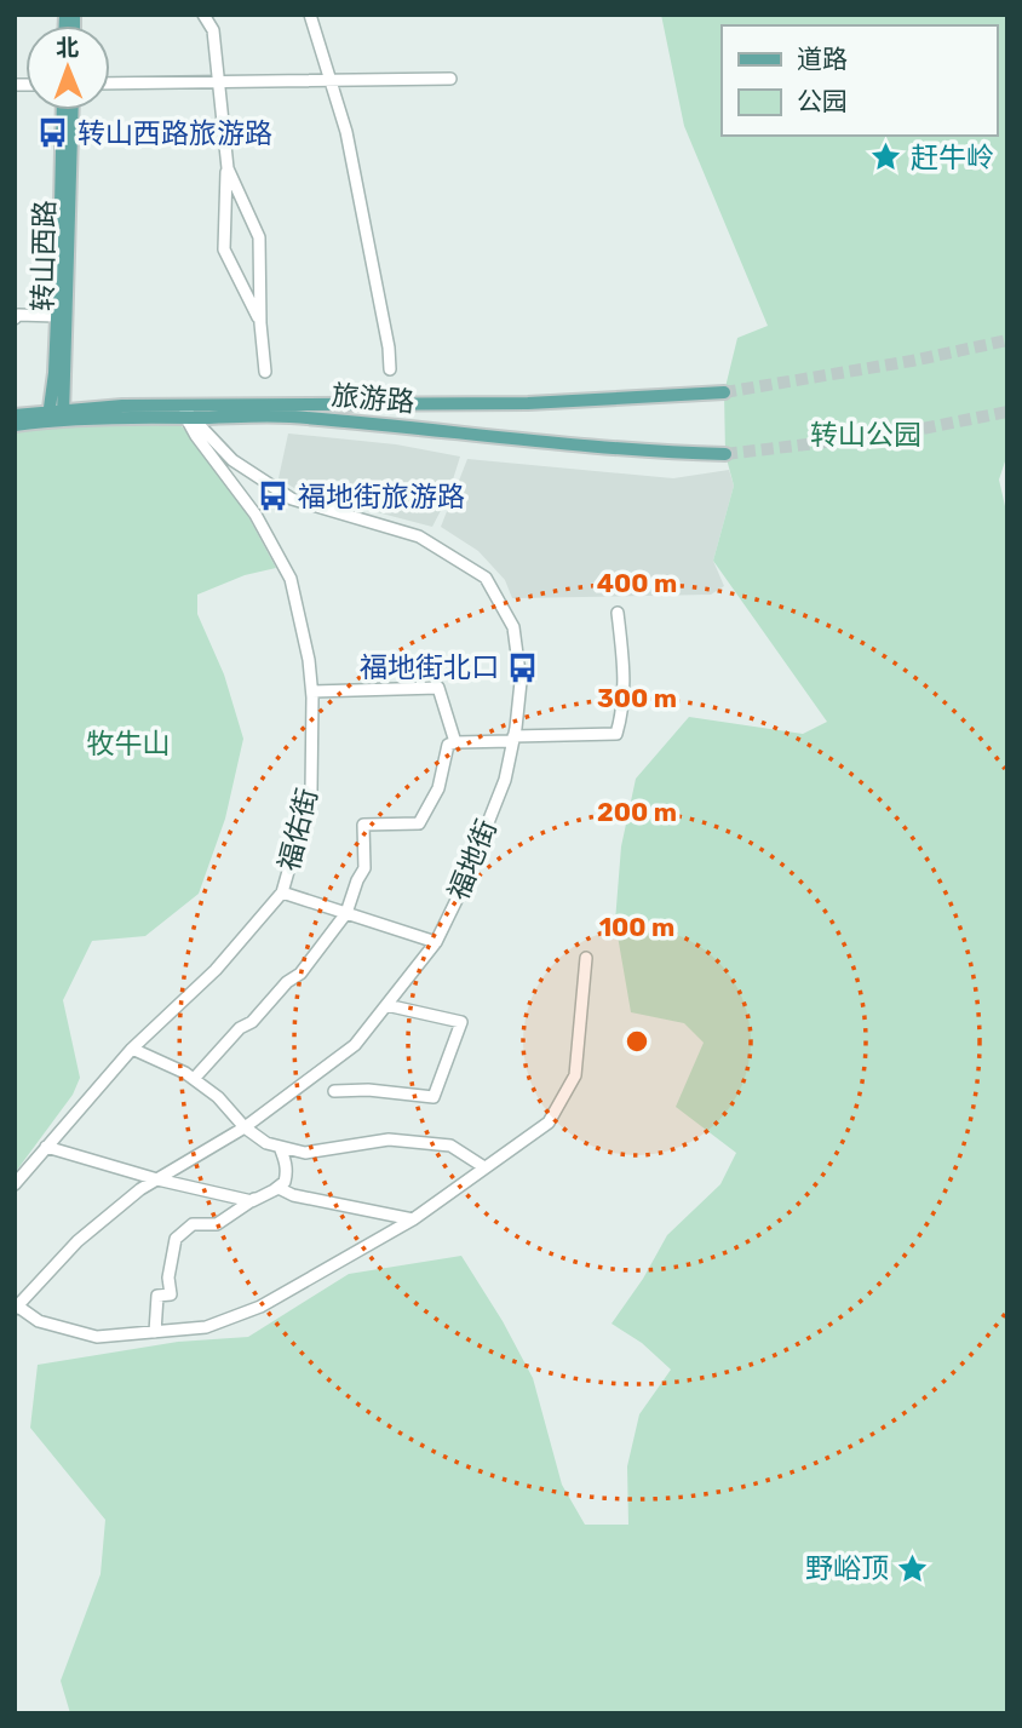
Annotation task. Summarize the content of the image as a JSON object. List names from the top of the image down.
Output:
{
  "streets": {
    "main road": ["转山西路", "旅游路"],
    "street": ["福佑街", "福地街"]
  },
  "crossings": [
    ["转山西路", "旅游路"],
    ["旅游路", "福佑街"],
    ["旅游路", "福地街"],
    ["福佑街", "福地街"]
  ],
  "parks": ["转山公园", "牧牛山"],
  "places": {
    "bus stop": ["转山西路旅游路", "福地街旅游路", "福地街北口"],
    "place": ["赶牛岭", "野峪顶"]
  },
  "legend": ["道路", "公园"],
  "north": "top",
  "rings": [
    "400 m",
    "300 m",
    "200 m",
    "100 m"
  ]
}
